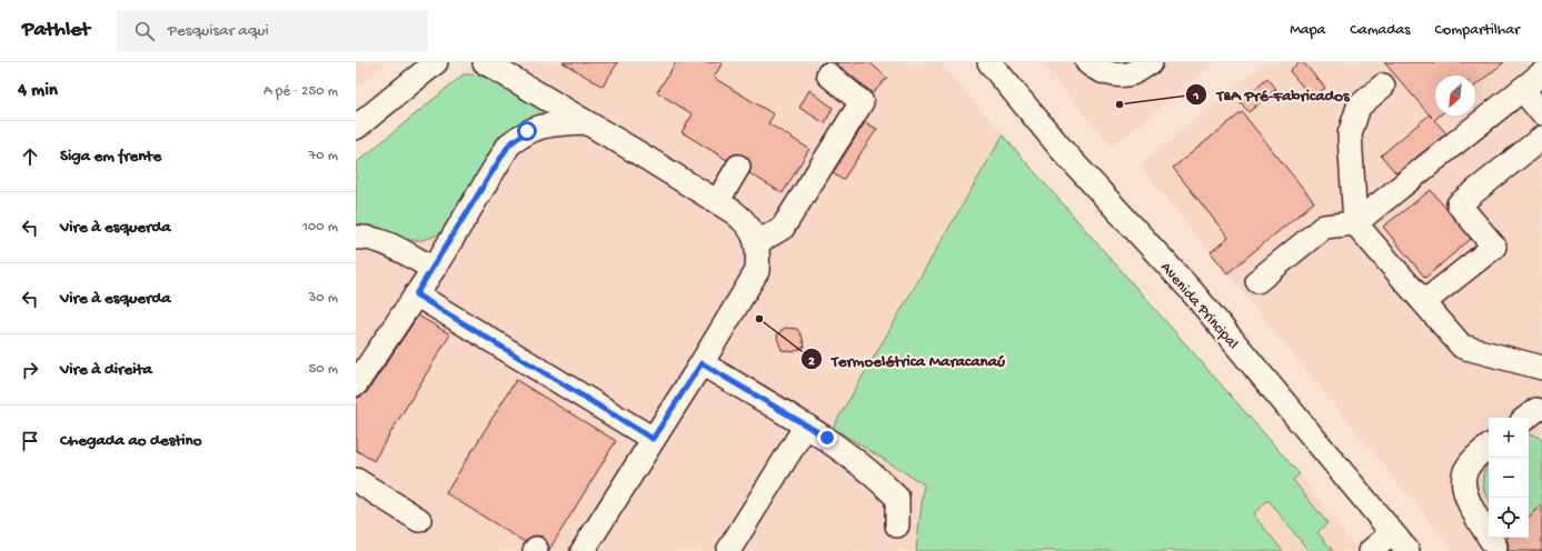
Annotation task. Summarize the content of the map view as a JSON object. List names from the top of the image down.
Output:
{
  "streets": {
    "lane": ["Avenida Principal"]
  },
  "places": ["T&A Pré-Fabricados", "Termoelétrica Maracanaú"],
  "north": "bottom left",
  "page": {
    "header": "Pathlet",
    "search": "Pesquisar aqui",
    "nav": ["Mapa", "Camadas", "Compartilhar"],
    "heading": ["4 min", "A pé · 250 m"],
    "list": [
      ["Siga em frente", "70 m"],
      ["Vire à esquerda", "100 m"],
      ["Vire à esquerda", "30 m"],
      ["Vire à direita", "50 m"],
      "Chegada ao destino"
    ],
    "map_buttons": ["+", "−"]
  }
}
